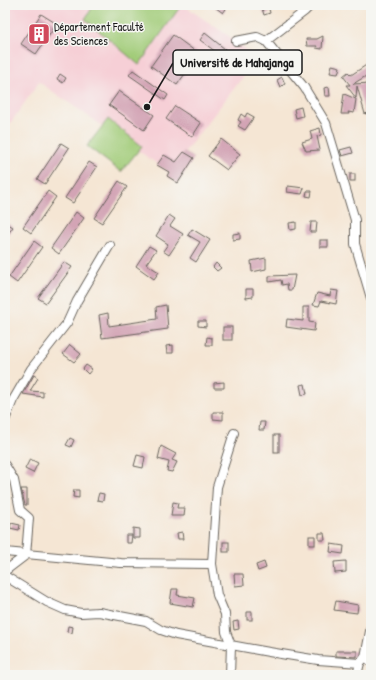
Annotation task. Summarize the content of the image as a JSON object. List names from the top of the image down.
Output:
{
  "places": {
    "building": ["Département Faculté des Sciences"],
    "other": ["Université de Mahajanga"]
  }
}
